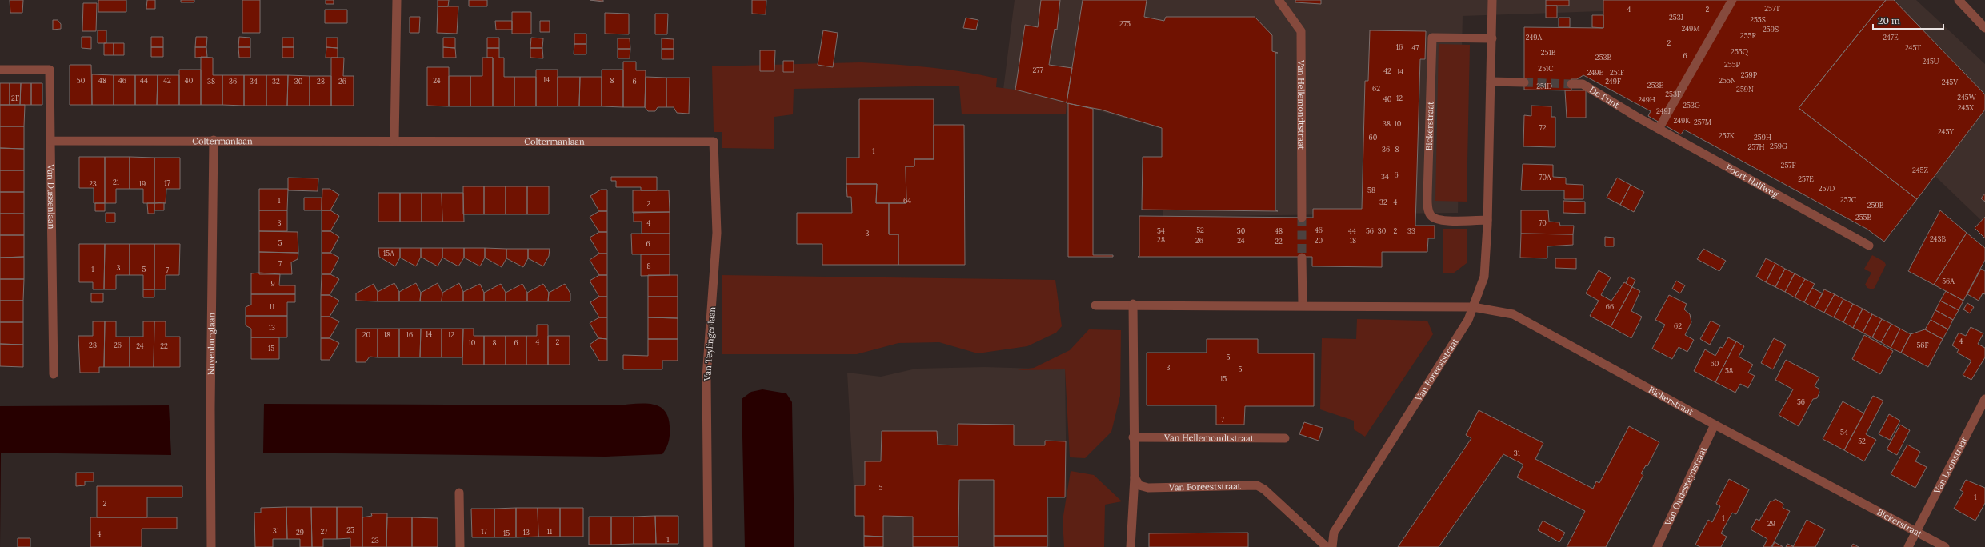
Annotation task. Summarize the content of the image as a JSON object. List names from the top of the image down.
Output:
{
  "streets": {
    "street": [
      "De Punt",
      "Van Hellemondtstraat",
      "Bickerstraat",
      "Coltermanlaan",
      "Poort Halfweg",
      "Van Dussenlaan",
      "Nuyenburglaan",
      "Van Teylingenlaan",
      "Van Foreeststraat",
      "Van Loonstraat",
      "Van Oudesteynstraat"
    ]
  },
  "crossings": [
    ["De Punt", "Poort Halfweg"],
    ["Bickerstraat", "Van Foreeststraat"],
    ["Bickerstraat", "Van Loonstraat"],
    ["Bickerstraat", "Van Oudesteynstraat"],
    ["Coltermanlaan", "Van Dussenlaan"],
    ["Coltermanlaan", "Nuyenburglaan"],
    ["Coltermanlaan", "Van Teylingenlaan"]
  ],
  "house_numbers": [
    "257T",
    "4",
    "2",
    "253J",
    "255S",
    "275",
    "249M",
    "259S",
    "255R",
    "249A",
    "247E",
    "2",
    "16",
    "47",
    "245T",
    "255Q",
    "251B",
    "6",
    "253B",
    "245U",
    "255P",
    "251C",
    "277",
    "42",
    "14",
    "249E",
    "251F",
    "259P",
    "14",
    "50",
    "48",
    "46",
    "44",
    "42",
    "40",
    "24",
    "8",
    "255N",
    "38",
    "36",
    "34",
    "32",
    "30",
    "28",
    "26",
    "6",
    "249F",
    "245V",
    "253E",
    "251D",
    "62",
    "259N",
    "253F",
    "245W",
    "2F",
    "12",
    "40",
    "249H",
    "253G",
    "245X",
    "249J",
    "249K",
    "257M",
    "38",
    "10",
    "72",
    "245Y",
    "257K",
    "60",
    "259H",
    "259G",
    "257H",
    "36",
    "8",
    "1",
    "257F",
    "245Z",
    "6",
    "34",
    "70A",
    "257E",
    "21",
    "17",
    "23",
    "19",
    "257D",
    "58",
    "257C",
    "1",
    "64",
    "32",
    "4",
    "2",
    "259B",
    "255B",
    "3",
    "4",
    "70",
    "52",
    "46",
    "54",
    "50",
    "48",
    "44",
    "56",
    "30",
    "2",
    "33",
    "3",
    "243B",
    "28",
    "26",
    "24",
    "20",
    "18",
    "22",
    "5",
    "6",
    "15A",
    "7",
    "8",
    "3",
    "1",
    "5",
    "7",
    "56A",
    "9",
    "11",
    "66",
    "62",
    "13",
    "14",
    "20",
    "18",
    "16",
    "12",
    "4",
    "4",
    "2",
    "10",
    "8",
    "6",
    "28",
    "26",
    "56F",
    "24",
    "22",
    "15",
    "5",
    "60",
    "3",
    "5",
    "58",
    "15",
    "56",
    "7",
    "54",
    "52",
    "31",
    "5",
    "1",
    "2",
    "1",
    "29",
    "25",
    "31",
    "27",
    "17",
    "11",
    "29",
    "13",
    "15",
    "4",
    "1",
    "23"
  ],
  "scale_bar": "20 m"
}
